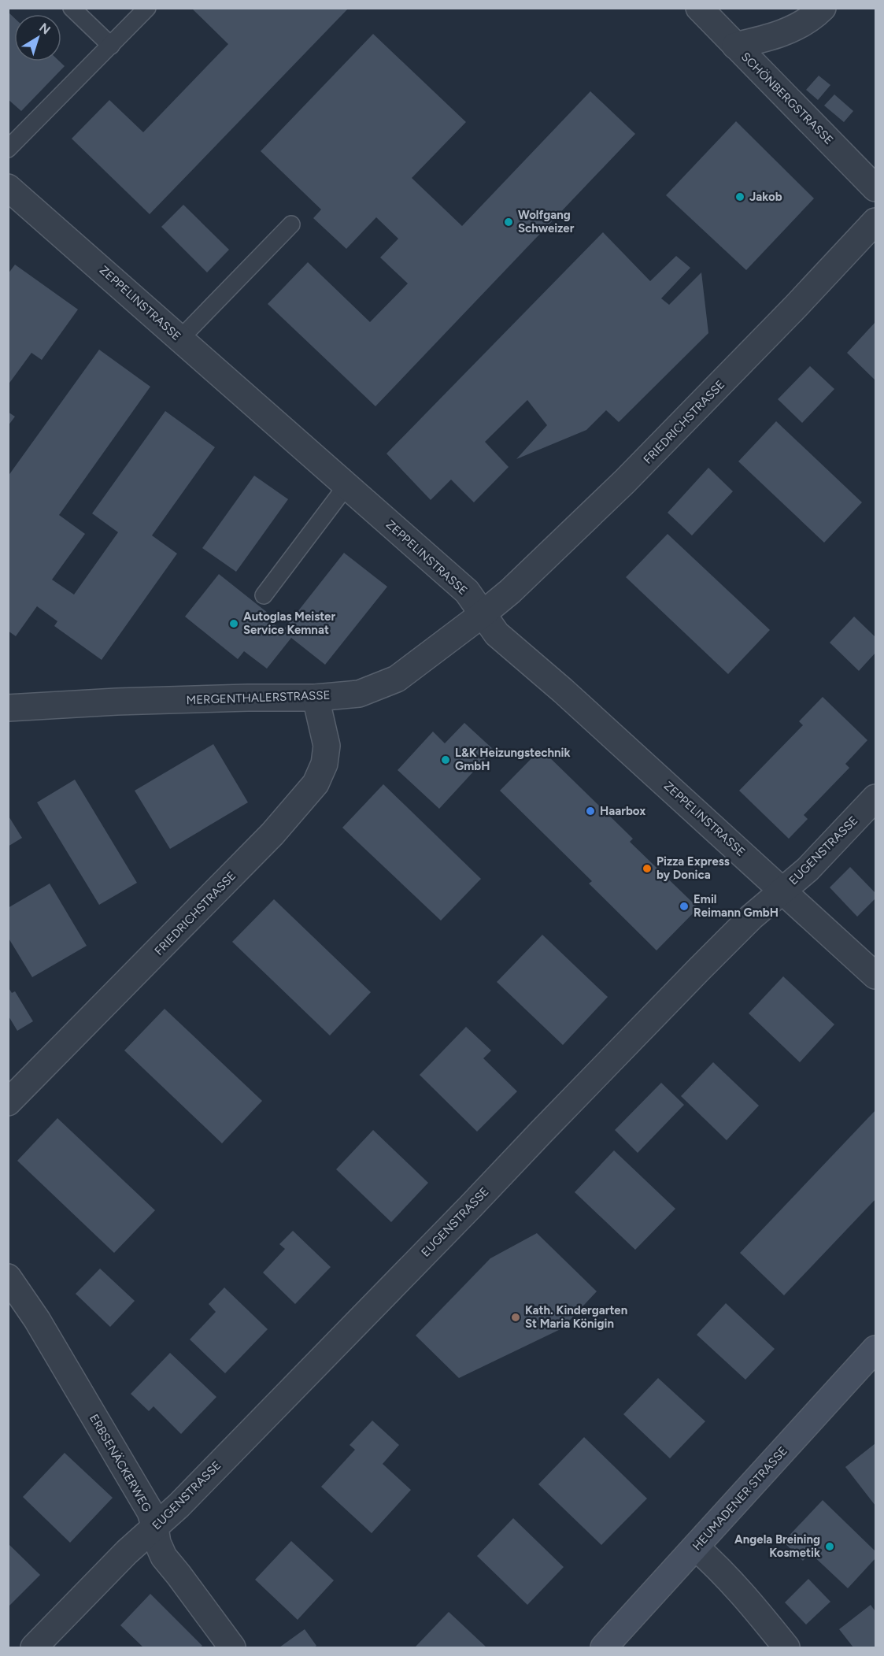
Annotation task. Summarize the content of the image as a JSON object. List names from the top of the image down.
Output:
{
  "streets": {
    "main road": ["HEUMADENER STRASSE"],
    "street": [
      "SCHÖNBERGSTRASSE",
      "ZEPPELINSTRASSE",
      "FRIEDRICHSTRASSE",
      "MERGENTHALERSTRASSE",
      "EUGENSTRASSE",
      "ERBSENÄCKERWEG"
    ]
  },
  "crossings": [
    ["ZEPPELINSTRASSE", "FRIEDRICHSTRASSE"],
    ["ZEPPELINSTRASSE", "MERGENTHALERSTRASSE"],
    ["ZEPPELINSTRASSE", "EUGENSTRASSE"],
    ["FRIEDRICHSTRASSE", "MERGENTHALERSTRASSE"],
    ["EUGENSTRASSE", "ERBSENÄCKERWEG"]
  ],
  "places": [
    "Jakob",
    "Wolfgang Schweizer",
    "Autoglas Meister Service Kemnat",
    "L&K Heizungstechnik GmbH",
    "Haarbox",
    "Pizza Express by Donica",
    "Emil Reimann GmbH",
    "Kath. Kindergarten St Maria Königin",
    "Angela Breining Kosmetik"
  ],
  "north": "top right"
}
